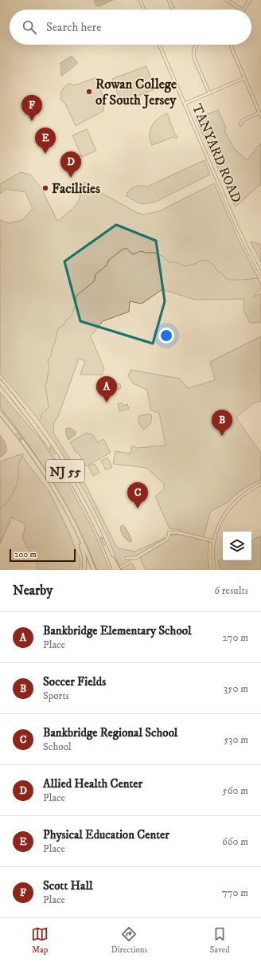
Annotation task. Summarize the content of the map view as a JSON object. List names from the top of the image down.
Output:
{
  "streets": {
    "highway": ["NJ 55"],
    "street": ["TANYARD ROAD"]
  },
  "places": ["Rowan College of South Jersey", "Facilities"],
  "scale_bar": "200 m",
  "page": {
    "search": "Search here",
    "pins": [
      "F",
      "E",
      "D",
      "A",
      "B",
      "C"
    ],
    "scale": "200 m",
    "heading": ["Nearby", "6 results"],
    "list": [
      {
        "mark": "A",
        "name": "Bankbridge Elementary School",
        "note": "Place",
        "value": "270 m"
      },
      {
        "mark": "B",
        "name": "Soccer Fields",
        "note": "Sports",
        "value": "350 m"
      },
      {
        "mark": "C",
        "name": "Bankbridge Regional School",
        "note": "School",
        "value": "530 m"
      },
      {
        "mark": "D",
        "name": "Allied Health Center",
        "note": "Place",
        "value": "560 m"
      },
      {
        "mark": "E",
        "name": "Physical Education Center",
        "note": "Place",
        "value": "660 m"
      },
      {
        "mark": "F",
        "name": "Scott Hall",
        "note": "Place",
        "value": "770 m"
      }
    ],
    "nav": ["Map", "Directions", "Saved"]
  }
}
